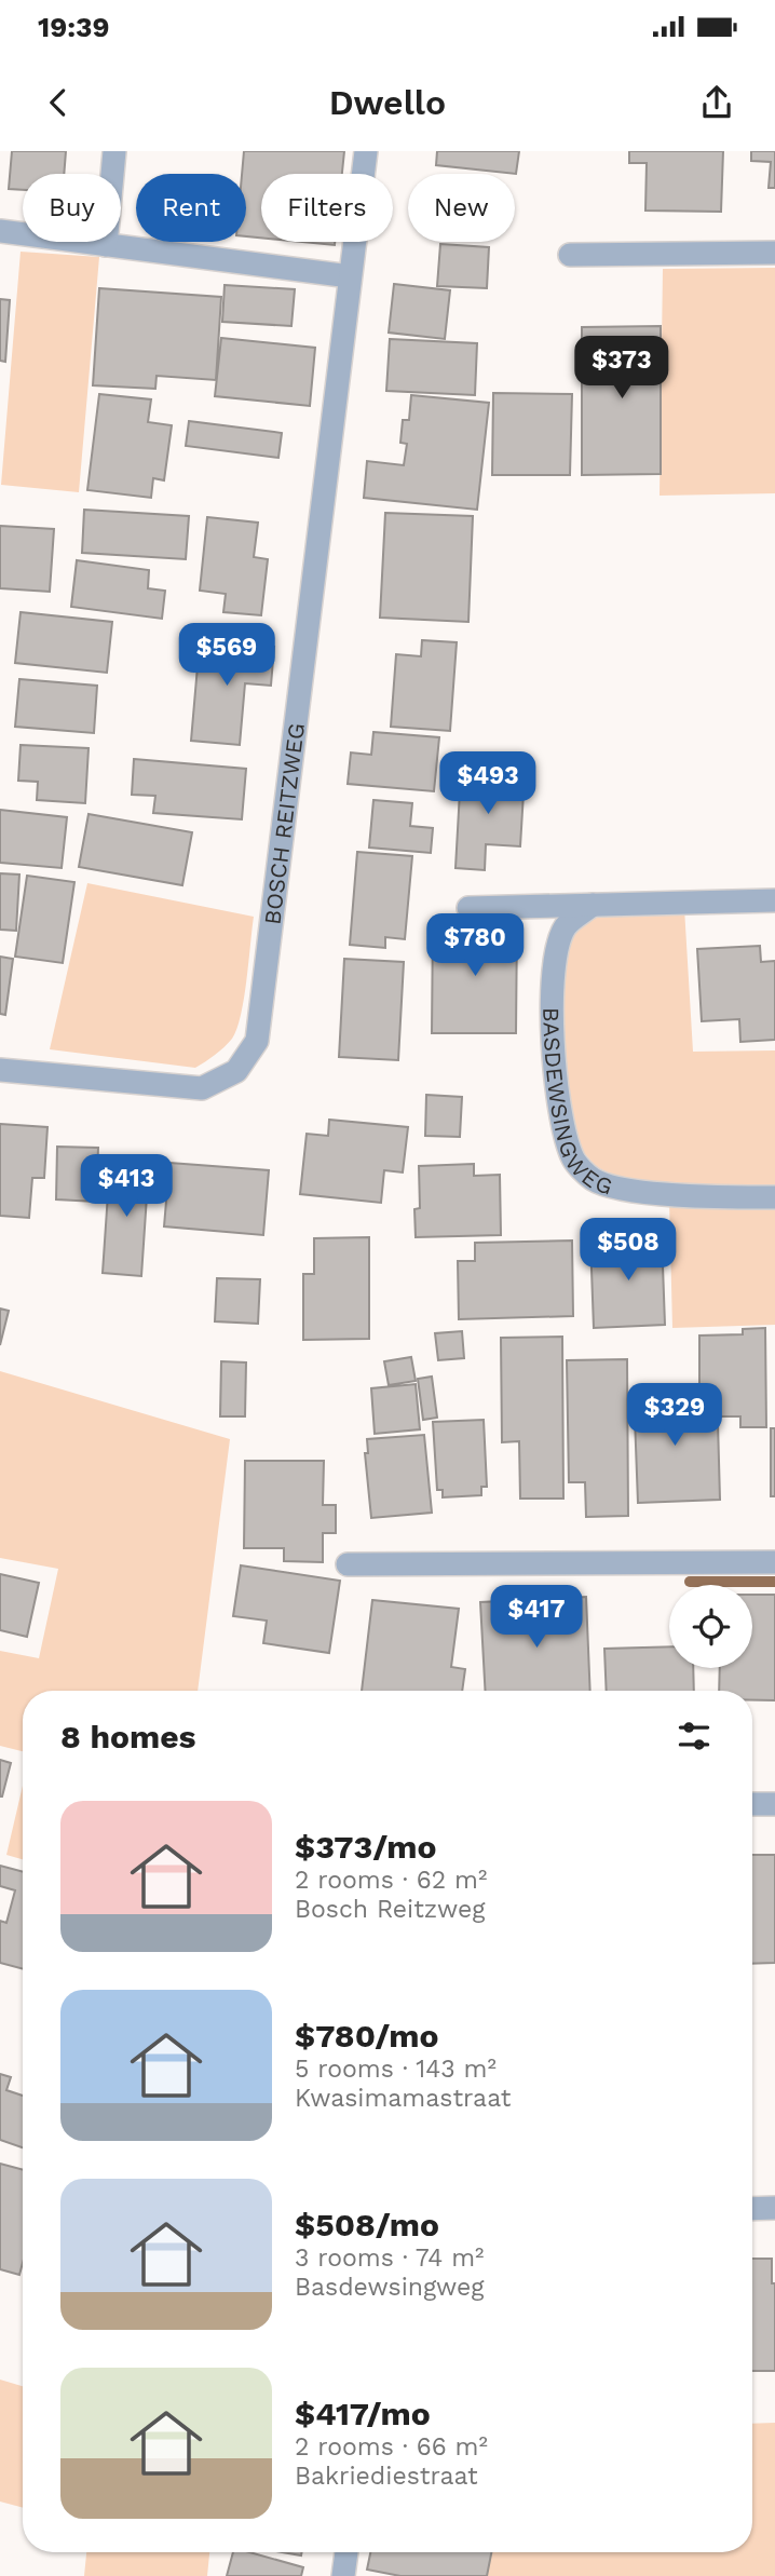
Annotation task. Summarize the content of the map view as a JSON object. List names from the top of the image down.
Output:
{
  "streets": {
    "street": ["BOSCH REITZWEG", "BASDEWSINGWEG"]
  },
  "page": {
    "status": "19:39",
    "header": "Dwello",
    "chip": [
      "Buy",
      "Rent",
      "Filters",
      "New"
    ],
    "price": [
      "$373",
      "$569",
      "$493",
      "$780",
      "$413",
      "$508",
      "$329",
      "$417"
    ],
    "heading": "8 homes",
    "list": [
      {
        "name": "$373/mo",
        "note": "2 rooms · 62 m² · Bosch Reitzweg"
      },
      {
        "name": "$780/mo",
        "note": "5 rooms · 143 m² · Kwasimamastraat"
      },
      {
        "name": "$508/mo",
        "note": "3 rooms · 74 m² · Basdewsingweg"
      },
      {
        "name": "$417/mo",
        "note": "2 rooms · 66 m² · Bakriediestraat"
      }
    ]
  }
}
